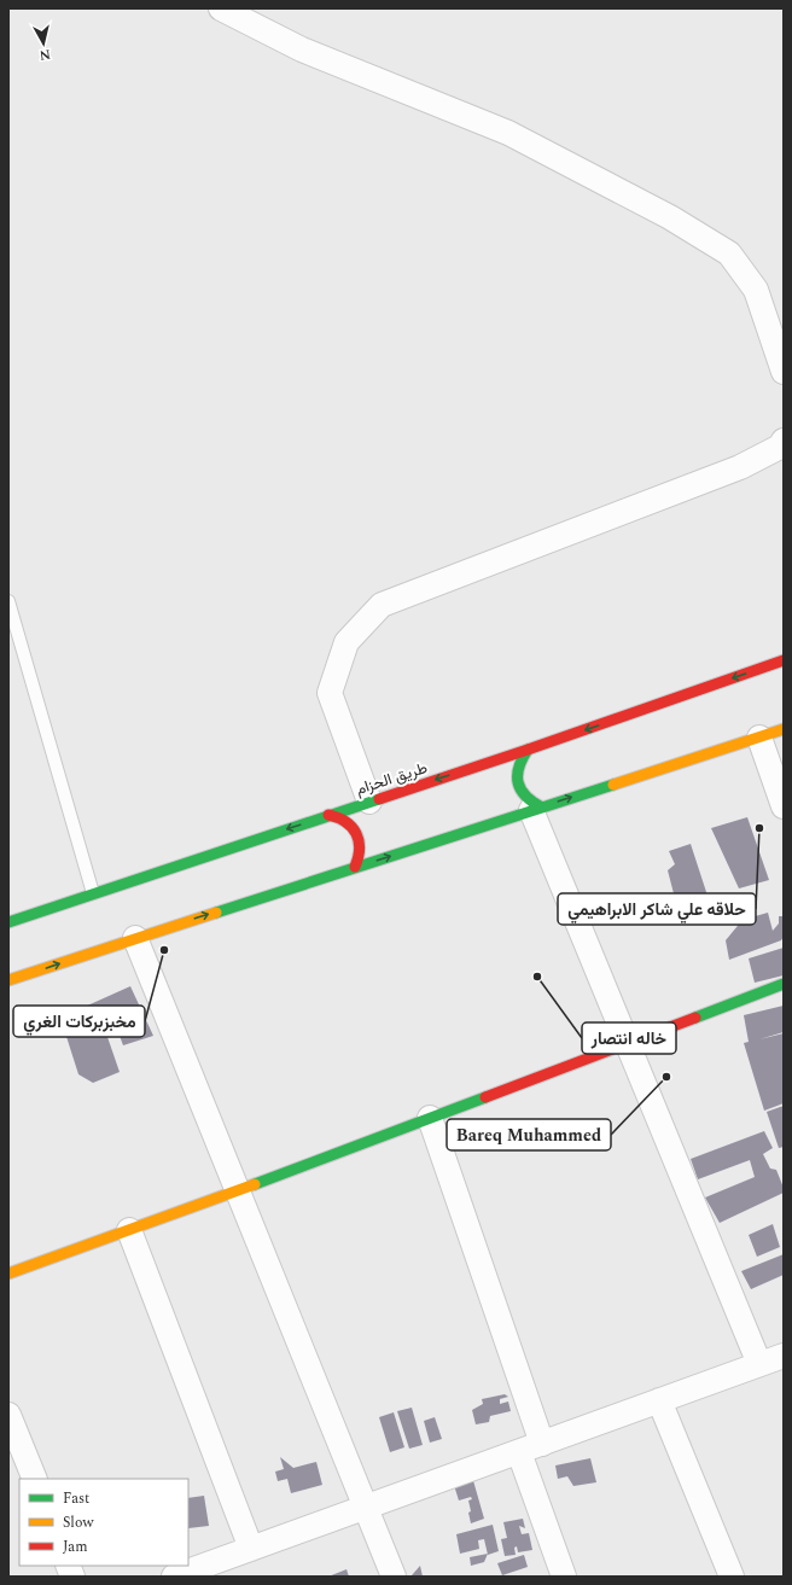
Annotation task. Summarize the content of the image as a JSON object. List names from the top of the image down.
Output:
{
  "streets": {
    "main road": ["طريق الحزام"]
  },
  "places": [
    "حلاقه علي شاكر الابراهيمي",
    "مخبزبركات الغري",
    "خاله انتصار",
    "Bareq Muhammed"
  ],
  "legend": ["Fast", "Slow", "Jam"],
  "north": "bottom"
}
